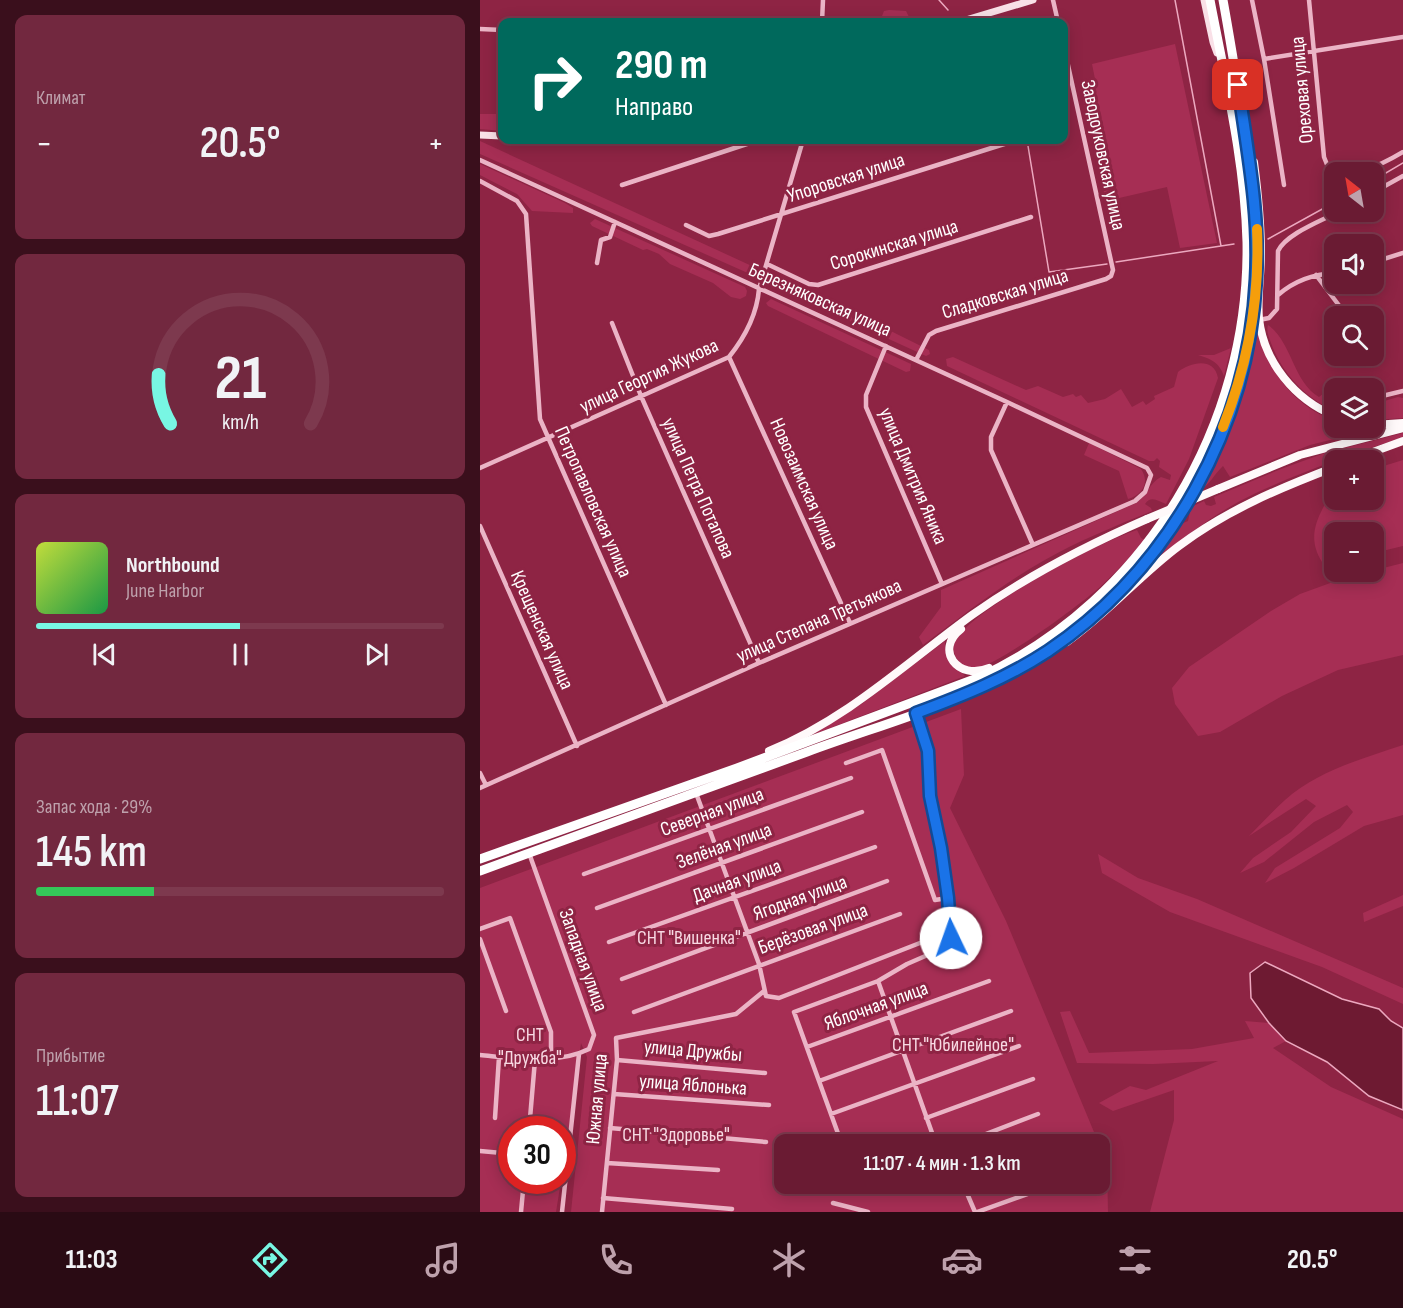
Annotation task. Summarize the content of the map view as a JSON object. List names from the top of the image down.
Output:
{
  "streets": {
    "street": [
      "Ореховая улица",
      "Заводоуковская улица",
      "Упоровская улица",
      "Сорокинская улица",
      "Сладковская улица",
      "Березняковская улица",
      "улица Георгия Жукова",
      "улица Дмитрия Яника",
      "Новозаимская улица",
      "улица Петра Потапова",
      "Петропавловская улица",
      "улица Степана Третьякова",
      "Крещенская улица",
      "Северная улица",
      "Зелёная улица",
      "Дачная улица",
      "Ягодная улица",
      "Берёзовая улица",
      "Западная улица",
      "Яблочная улица",
      "улица Дружбы",
      "улица Яблонька",
      "Южная улица"
    ]
  },
  "crossings": [
    ["Заводоуковская улица", "Сладковская улица"],
    ["Упоровская улица", "улица Георгия Жукова"],
    ["Сорокинская улица", "улица Георгия Жукова"],
    ["Сладковская улица", "Березняковская улица"],
    ["Березняковская улица", "улица Георгия Жукова"],
    ["Березняковская улица", "улица Дмитрия Яника"],
    ["Березняковская улица", "улица Степана Третьякова"],
    ["улица Георгия Жукова", "Новозаимская улица"],
    ["улица Георгия Жукова", "улица Петра Потапова"],
    ["улица Георгия Жукова", "Петропавловская улица"],
    ["улица Дмитрия Яника", "улица Степана Третьякова"],
    ["Новозаимская улица", "улица Степана Третьякова"],
    ["улица Петра Потапова", "улица Степана Третьякова"],
    ["Петропавловская улица", "улица Степана Третьякова"],
    ["улица Степана Третьякова", "Крещенская улица"],
    ["улица Дружбы", "Южная улица"],
    ["улица Яблонька", "Южная улица"]
  ],
  "parks": [
    "СНТ \"Вишенка\"",
    "СНТ \"Дружба\"",
    "СНТ \"Юбилейное\"",
    "СНТ \"Здоровье\""
  ],
  "north": "top left",
  "page": {
    "tile": [
      "Климат",
      ["Запас хода · 29%", "145 km"],
      ["Прибытие", "11:07"]
    ],
    "turn": ["290 m", "Направо"],
    "heat": ["−", "20.5°", "+"],
    "map_buttons": ["+", "−"],
    "song": ["Northbound", "June Harbor"],
    "limit": "30",
    "trip": "11:07 · 4 мин · 1.3 km",
    "tabs": ["11:03", "20.5°"],
    "gauge": ["21", "km/h"]
  }
}
